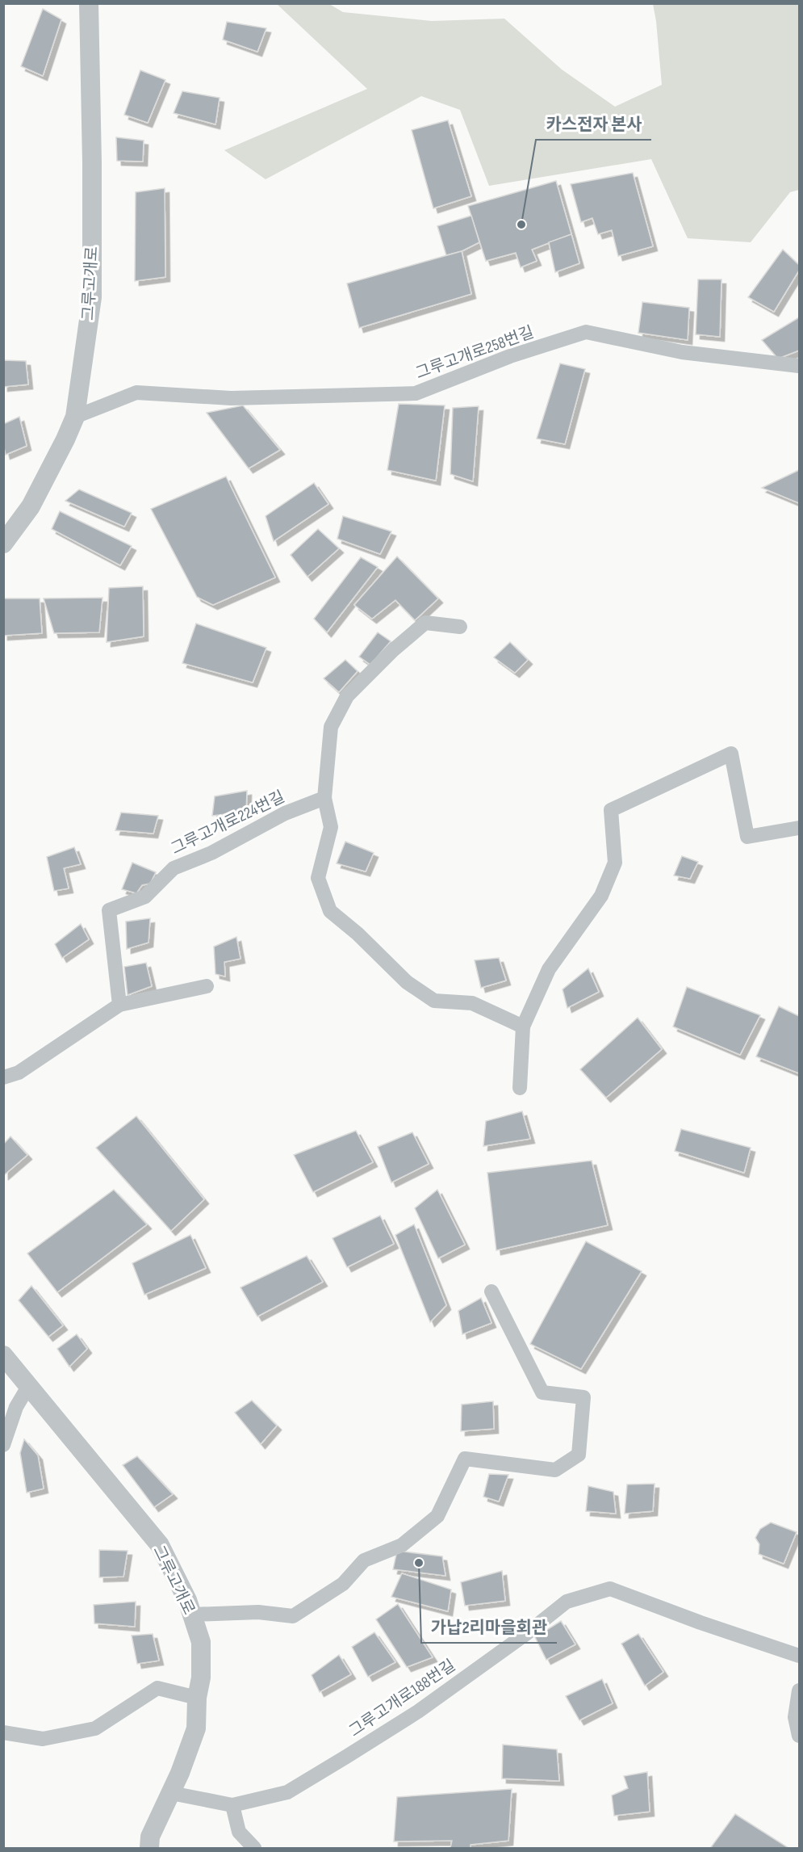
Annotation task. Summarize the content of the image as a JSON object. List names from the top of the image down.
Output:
{
  "streets": {
    "street": [
      "그루고개로",
      "그루고개로258번길",
      "그루고개로224번길",
      "그루고개로188번길"
    ]
  },
  "crossings": [
    ["그루고개로", "그루고개로258번길"],
    ["그루고개로", "그루고개로188번길"]
  ],
  "places": ["카스전자 본사", "가납2리마을회관"]
}
